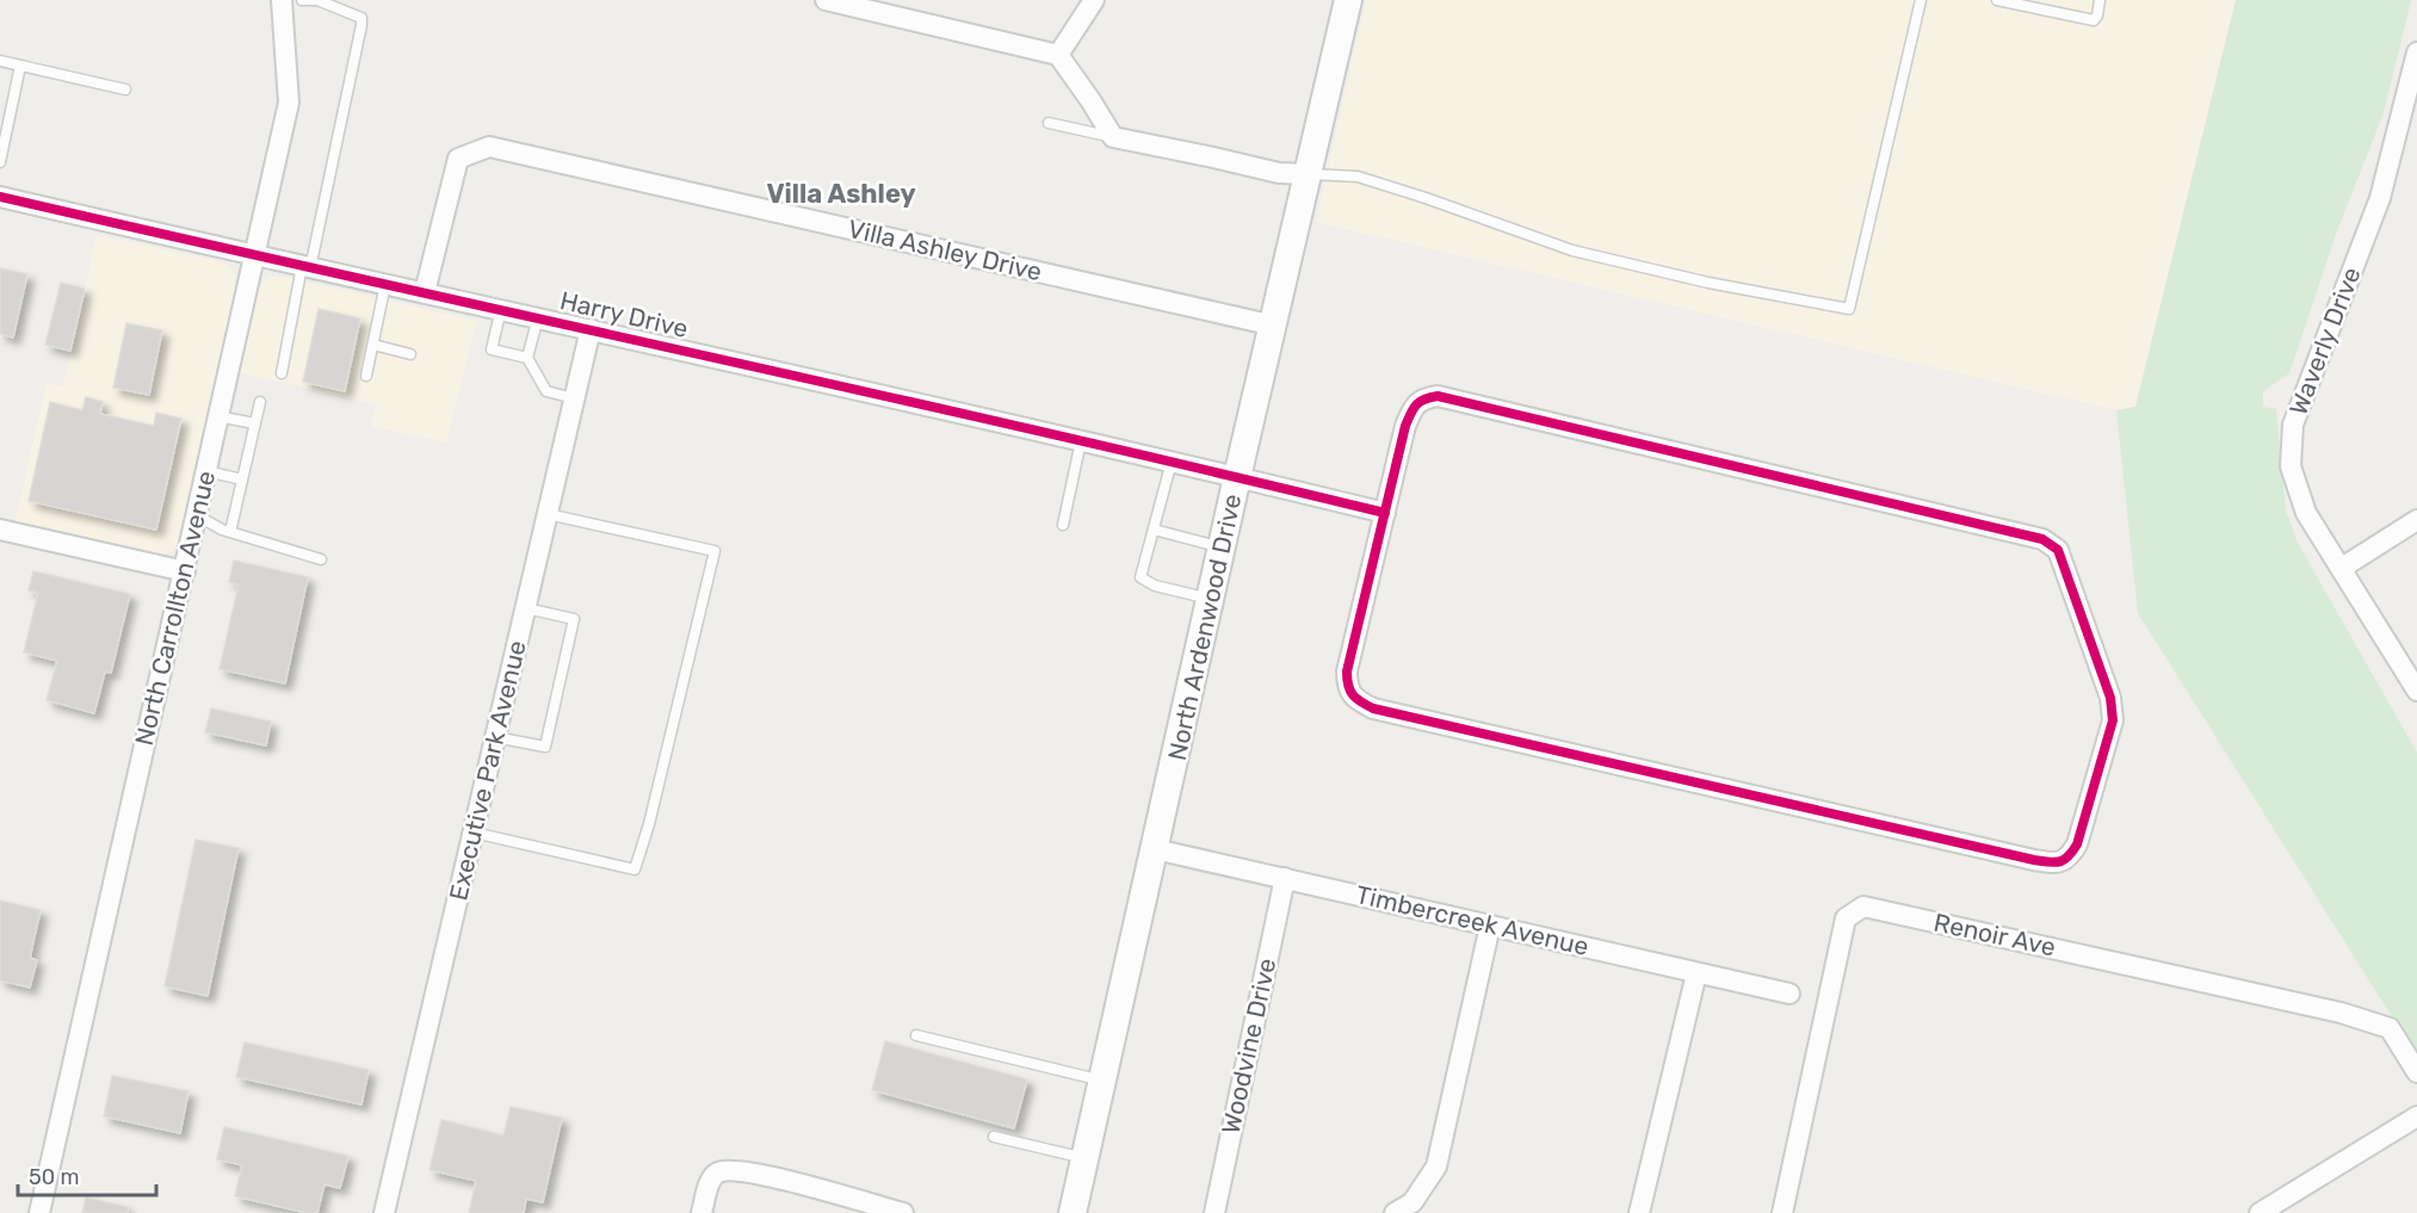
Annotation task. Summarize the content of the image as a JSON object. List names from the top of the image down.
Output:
{
  "streets": {
    "street": [
      "Villa Ashley Drive",
      "Harry Drive",
      "Waverly Drive",
      "North Carrollton Avenue",
      "North Ardenwood Drive",
      "Executive Park Avenue",
      "Timbercreek Avenue",
      "Renoir Ave",
      "Woodvine Drive"
    ]
  },
  "crossings": [
    ["Villa Ashley Drive", "Harry Drive"],
    ["Villa Ashley Drive", "North Ardenwood Drive"],
    ["Harry Drive", "North Carrollton Avenue"],
    ["Harry Drive", "North Ardenwood Drive"],
    ["Harry Drive", "Executive Park Avenue"],
    ["North Ardenwood Drive", "Timbercreek Avenue"],
    ["Timbercreek Avenue", "Woodvine Drive"]
  ],
  "districts": ["Villa Ashley"],
  "scale_bar": "50 m"
}
